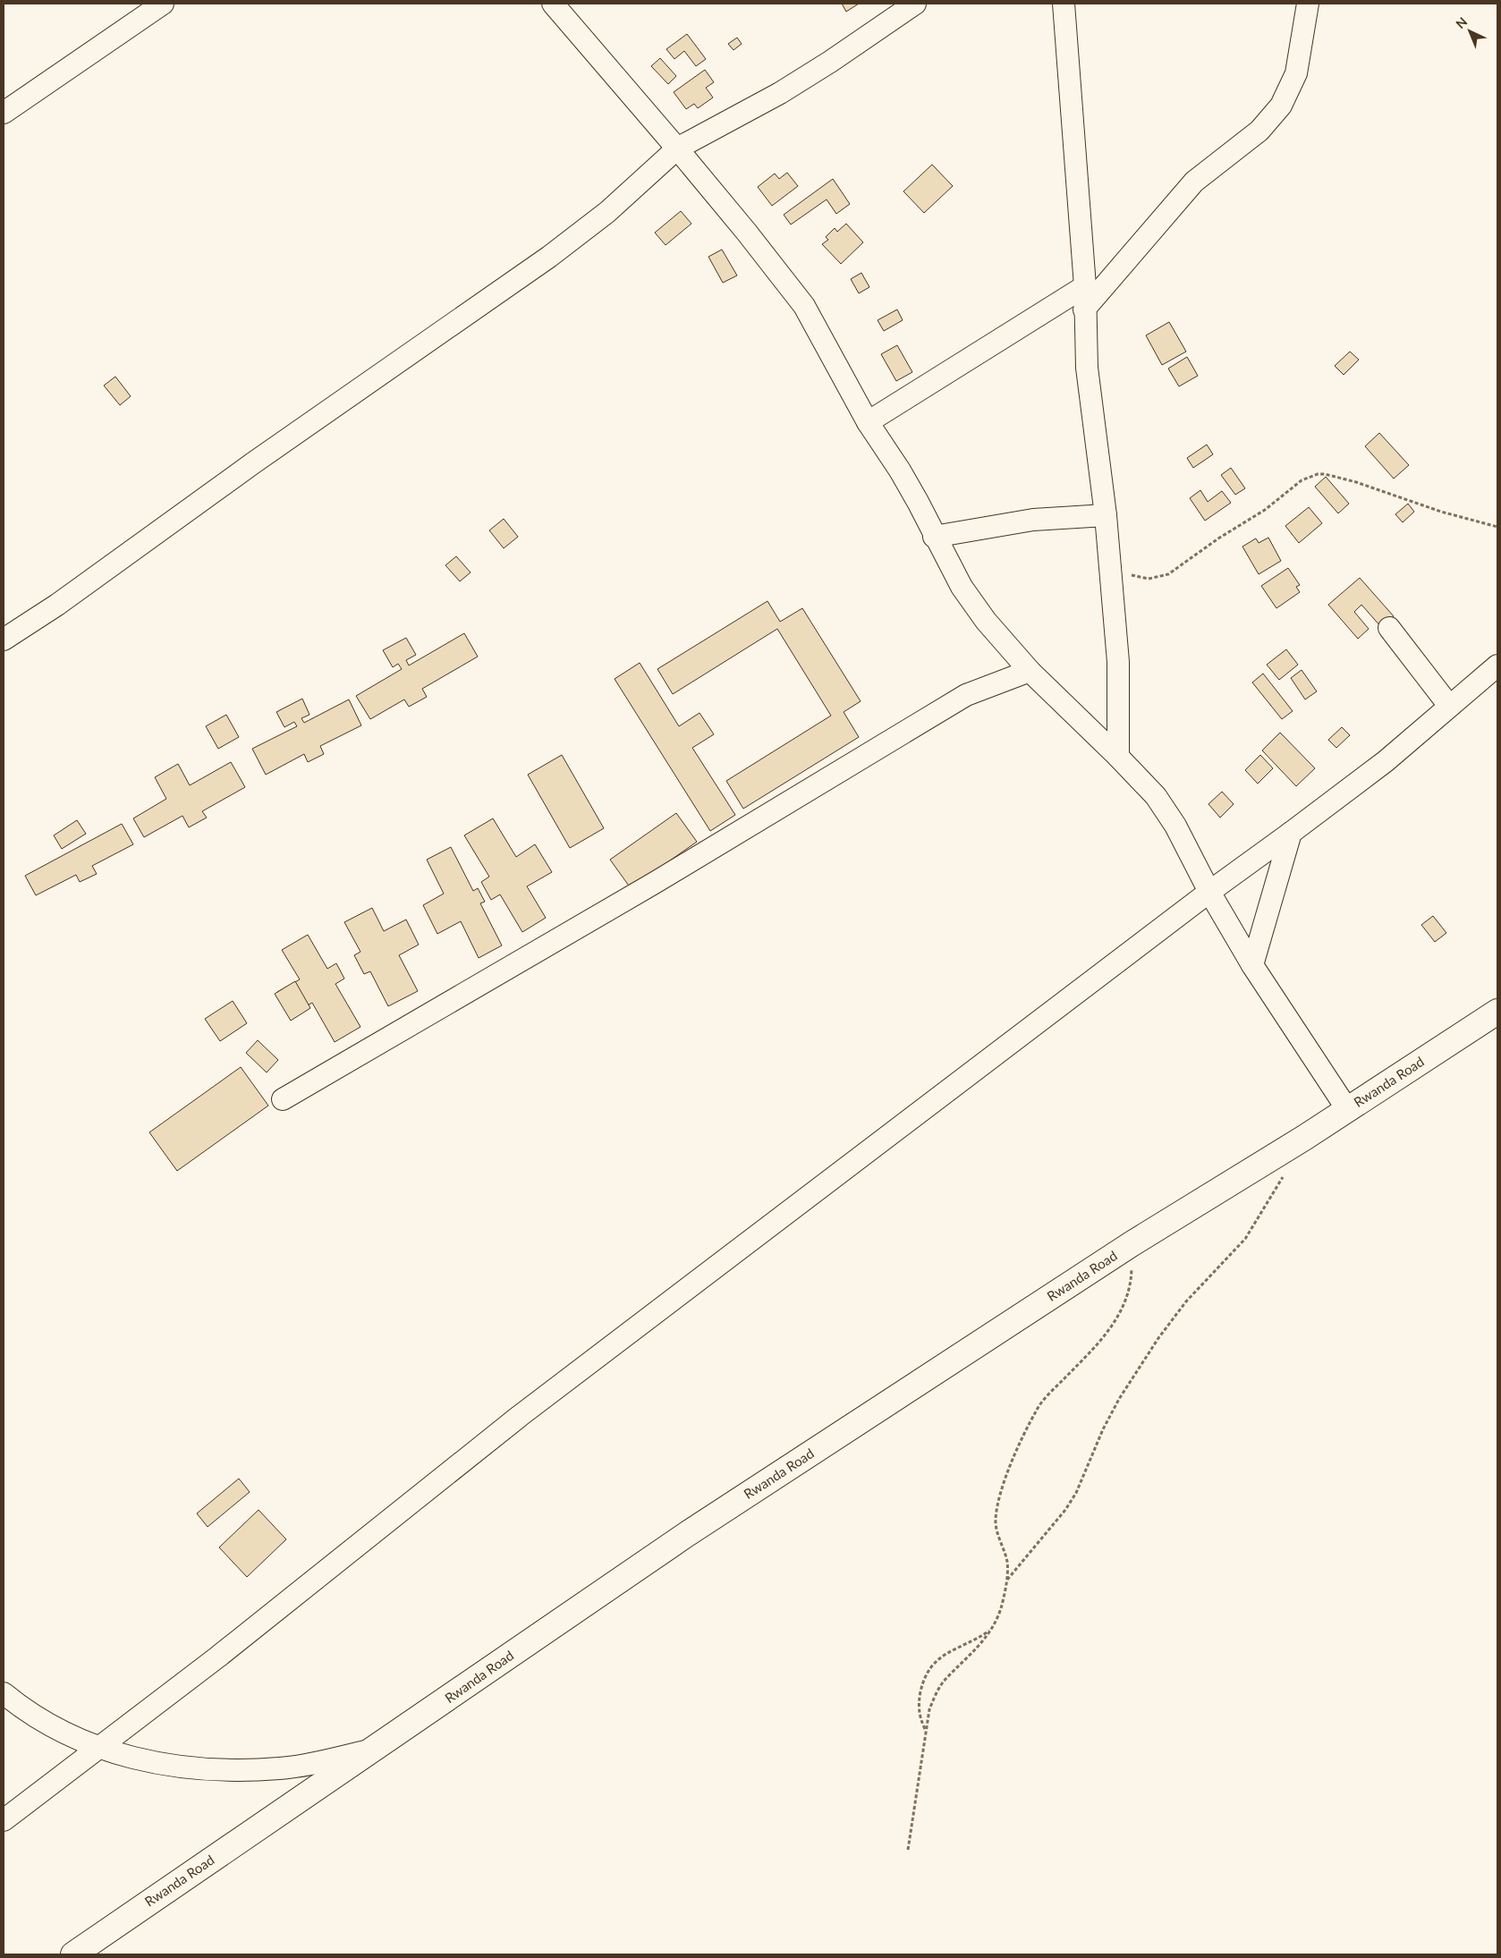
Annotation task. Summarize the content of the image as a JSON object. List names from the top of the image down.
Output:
{
  "streets": {
    "highway": ["Rwanda Road"]
  },
  "north": "top left"
}
